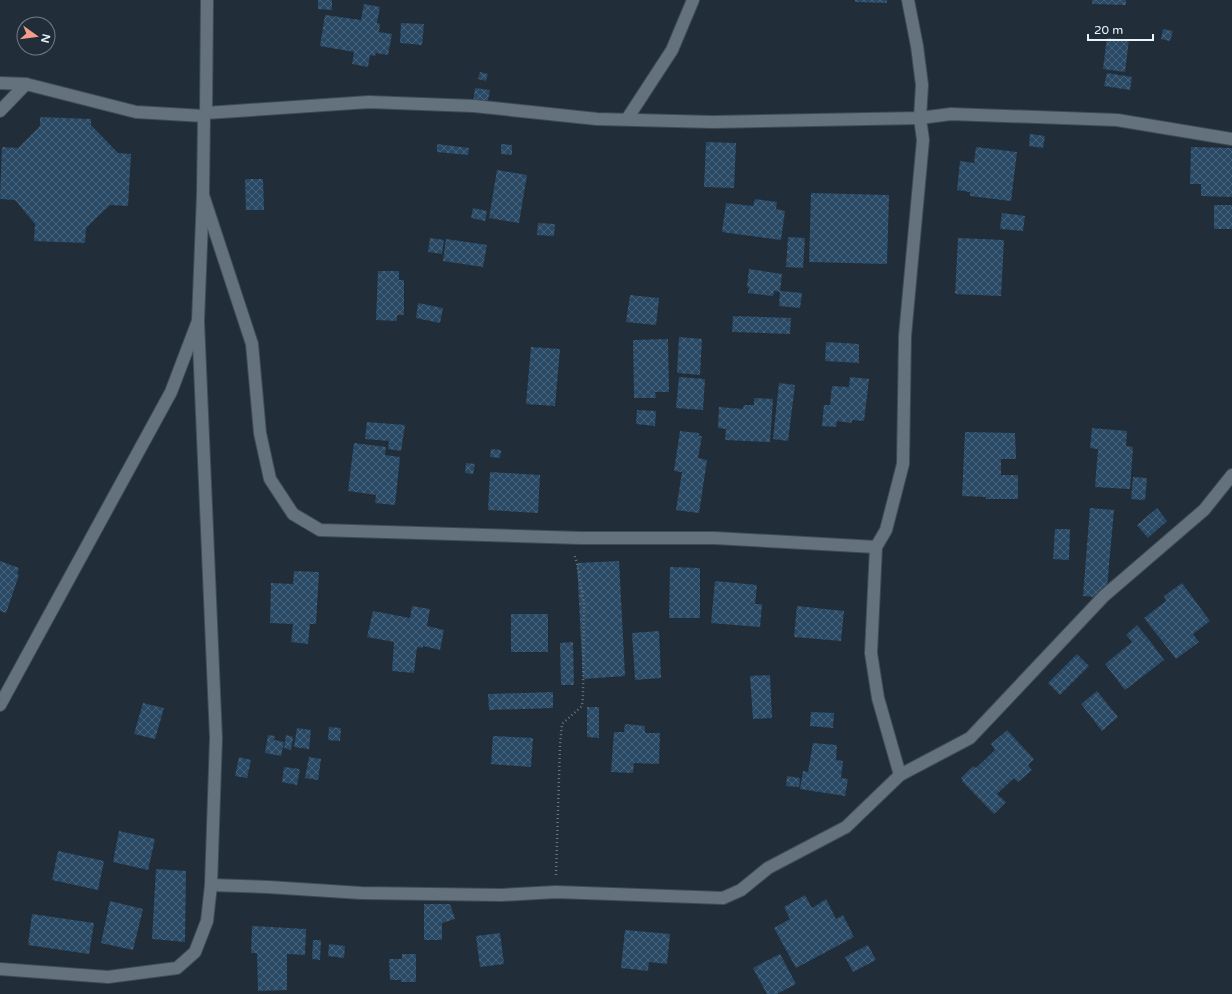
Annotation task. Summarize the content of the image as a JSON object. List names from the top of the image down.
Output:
{
  "scale_bar": "20 m",
  "north": "right"
}
